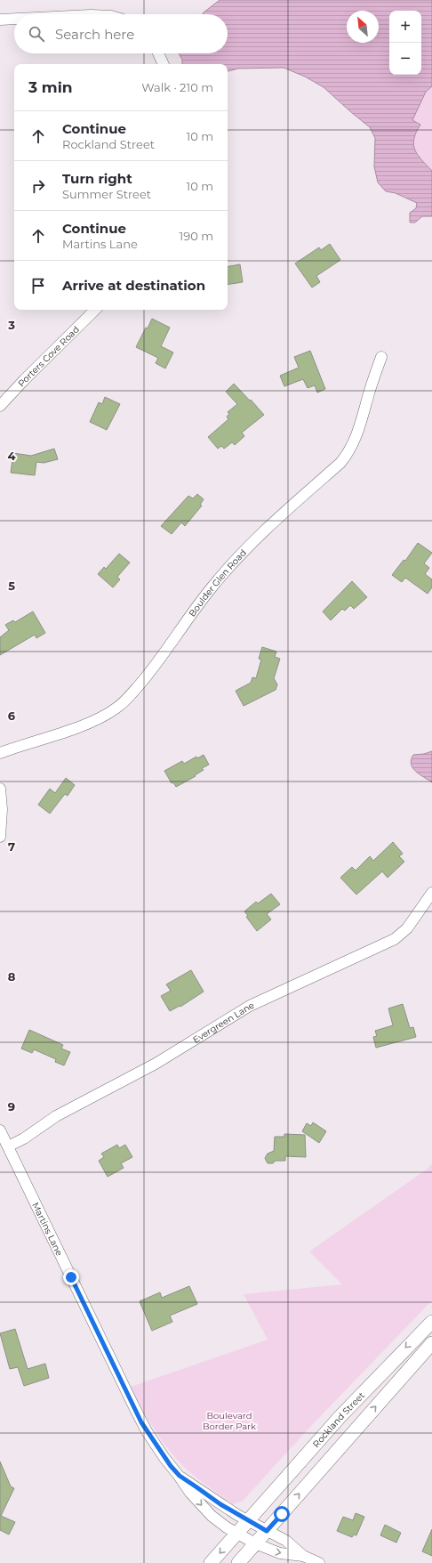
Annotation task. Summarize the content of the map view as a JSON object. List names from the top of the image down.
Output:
{
  "streets": {
    "main road": ["Rockland Street"],
    "street": [
      "Porters Cove Road",
      "Boulder Glen Road",
      "Evergreen Lane",
      "Martins Lane"
    ]
  },
  "crossings": [
    ["Evergreen Lane", "Martins Lane"],
    ["Martins Lane", "Rockland Street"]
  ],
  "parks": ["Boulevard Border Park"],
  "north": "top left",
  "page": {
    "map_buttons": ["+", "−"],
    "search": "Search here",
    "heading": ["3 min", "Walk · 210 m"],
    "list": [
      ["Continue", "Rockland Street", "10 m"],
      ["Turn right", "Summer Street", "10 m"],
      ["Continue", "Martins Lane", "190 m"],
      "Arrive at destination"
    ]
  },
  "grid": {
    "rows": [
      "3",
      "4",
      "5",
      "6",
      "7",
      "8",
      "9"
    ]
  }
}
